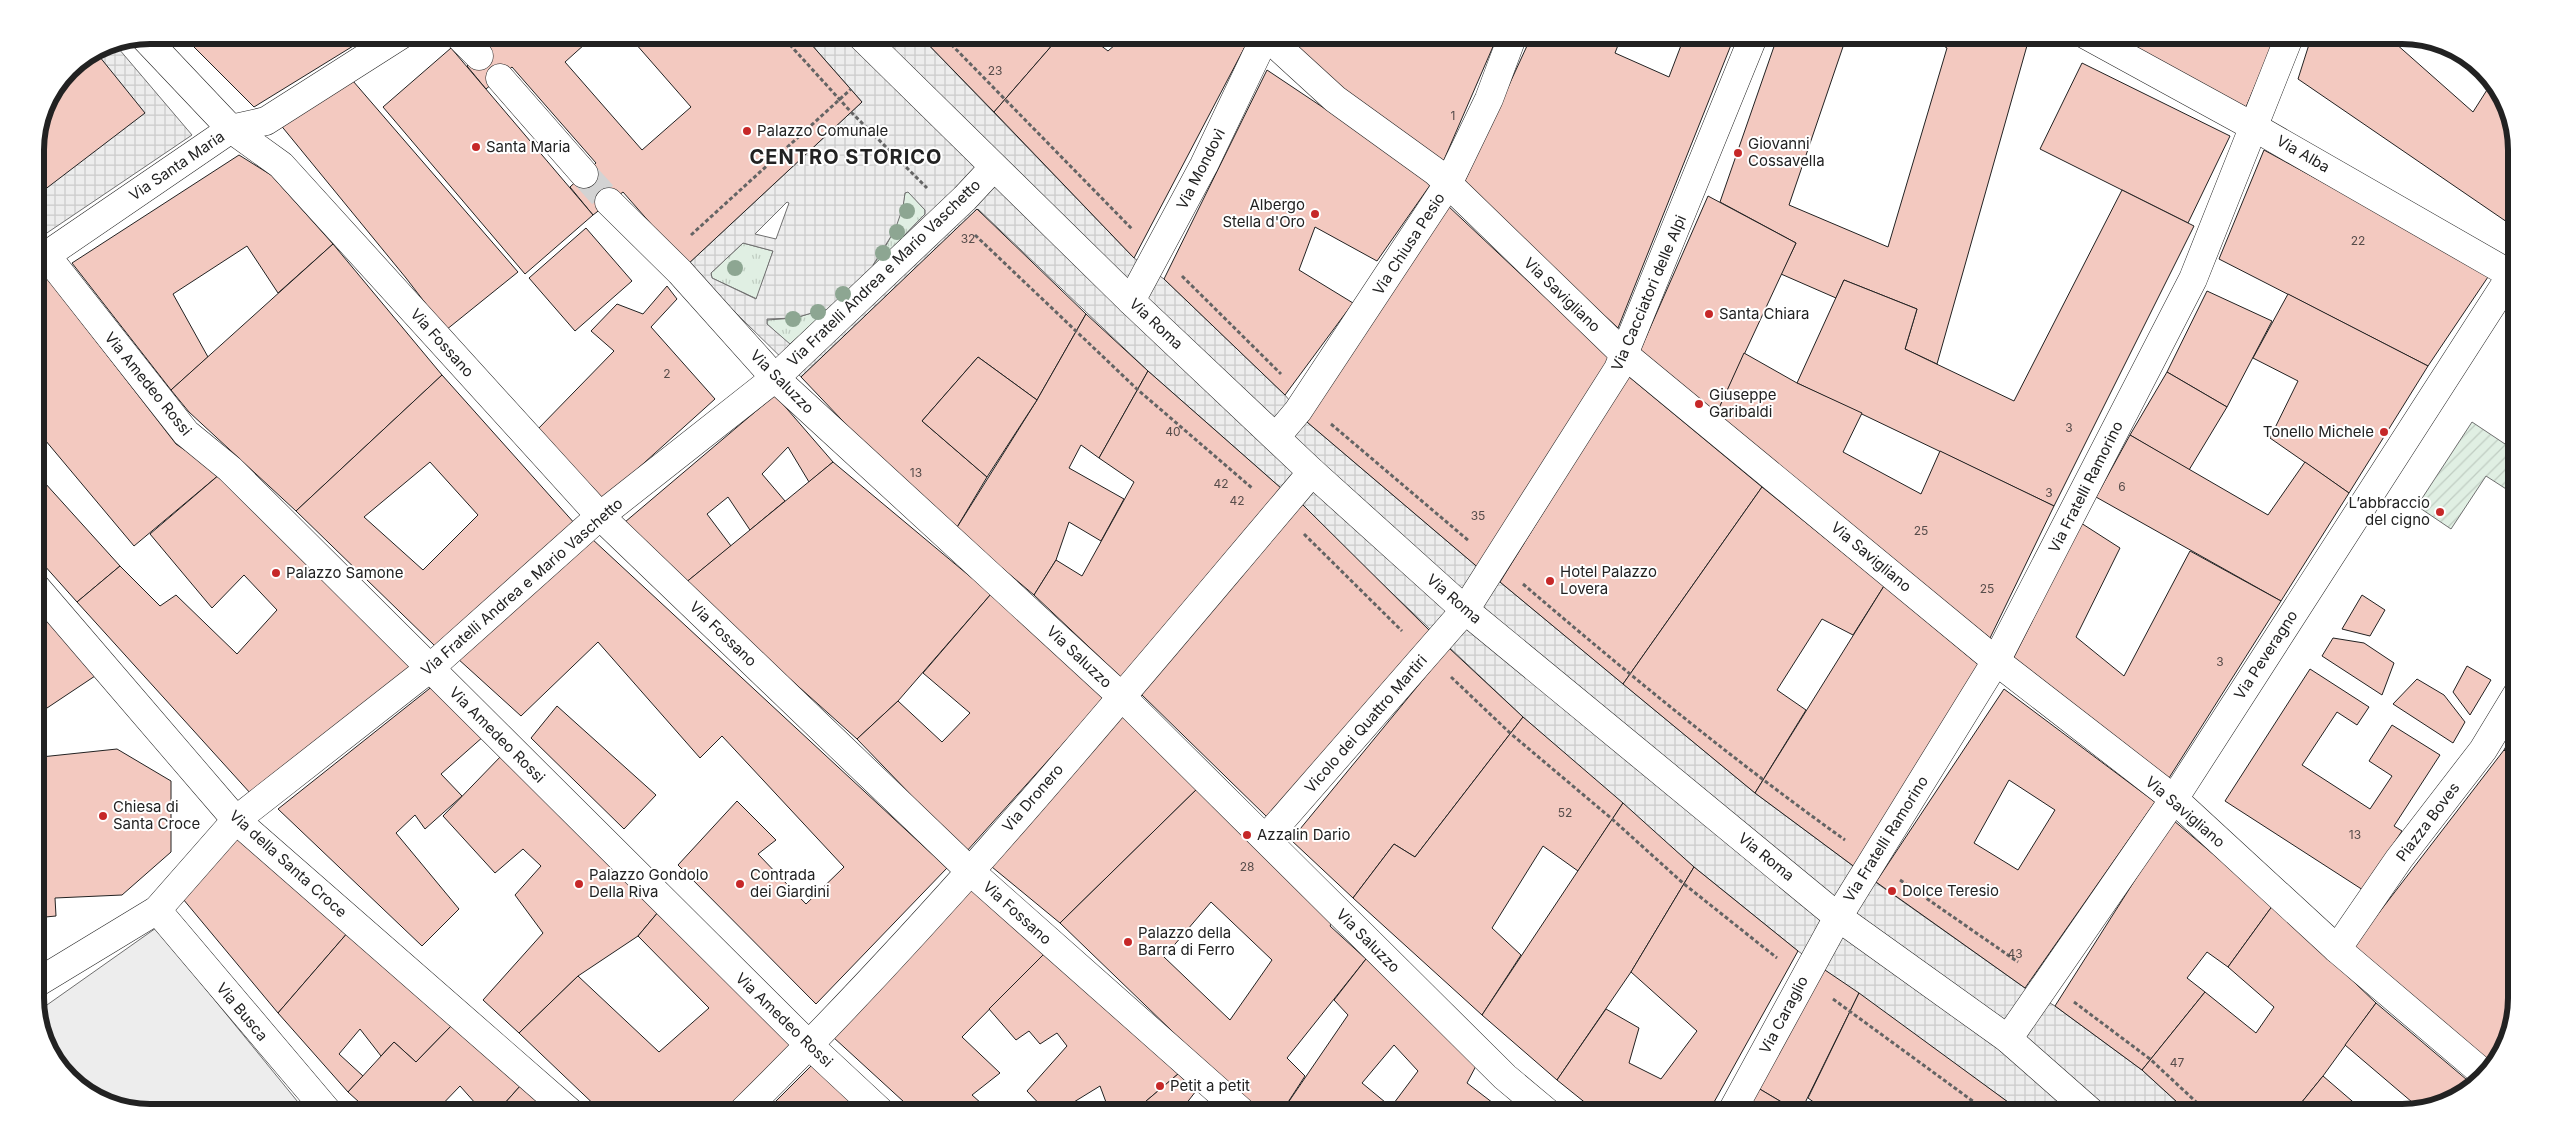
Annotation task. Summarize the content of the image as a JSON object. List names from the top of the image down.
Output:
{
  "streets": {
    "street": [
      "Via Alba",
      "Via Santa Maria",
      "Via Mondovì",
      "Via Chiusa Pesio",
      "Via Fratelli Andrea e Mario Vaschetto",
      "Via Cacciatori delle Alpi",
      "Via Savigliano",
      "Via Roma",
      "Via Fossano",
      "Via Saluzzo",
      "Via Amedeo Rossi",
      "Via Fratelli Ramorino",
      "Via Peveragno",
      "Vicolo dei Quattro Martiri",
      "Via Dronero",
      "Piazza Boves",
      "Via della Santa Croce",
      "Via Busca",
      "Via Caraglio"
    ]
  },
  "crossings": [
    ["Via Alba", "Via Fratelli Ramorino"],
    ["Via Santa Maria", "Via Fossano"],
    ["Via Mondovì", "Via Roma"],
    ["Via Chiusa Pesio", "Via Savigliano"],
    ["Via Chiusa Pesio", "Via Roma"],
    ["Via Fratelli Andrea e Mario Vaschetto", "Via Roma"],
    ["Via Fratelli Andrea e Mario Vaschetto", "Via Fossano"],
    ["Via Fratelli Andrea e Mario Vaschetto", "Via Saluzzo"],
    ["Via Fratelli Andrea e Mario Vaschetto", "Via Amedeo Rossi"],
    ["Via Fratelli Andrea e Mario Vaschetto", "Via della Santa Croce"],
    ["Via Fratelli Andrea e Mario Vaschetto", "Via Busca"],
    ["Via Cacciatori delle Alpi", "Via Savigliano"],
    ["Via Cacciatori delle Alpi", "Via Roma"],
    ["Via Cacciatori delle Alpi", "Vicolo dei Quattro Martiri"],
    ["Via Savigliano", "Via Fratelli Ramorino"],
    ["Via Savigliano", "Via Peveragno"],
    ["Via Savigliano", "Piazza Boves"],
    ["Via Roma", "Via Fratelli Ramorino"],
    ["Via Roma", "Via Peveragno"],
    ["Via Roma", "Vicolo dei Quattro Martiri"],
    ["Via Roma", "Via Dronero"],
    ["Via Roma", "Via Caraglio"],
    ["Via Fossano", "Via Dronero"],
    ["Via Saluzzo", "Vicolo dei Quattro Martiri"],
    ["Via Saluzzo", "Via Dronero"],
    ["Via Amedeo Rossi", "Via Dronero"],
    ["Via Fratelli Ramorino", "Via Caraglio"]
  ],
  "districts": ["CENTRO STORICO"],
  "places": [
    "Palazzo Comunale",
    "Santa Maria",
    "Giovanni Cossavella",
    "Albergo Stella d'Oro",
    "Santa Chiara",
    "Giuseppe Garibaldi",
    "Tonello Michele",
    "L’abbraccio del cigno",
    "Palazzo Samone",
    "Hotel Palazzo Lovera",
    "Chiesa di Santa Croce",
    "Azzalin Dario",
    "Palazzo Gondolo Della Riva",
    "Contrada dei Giardini",
    "Dolce Teresio",
    "Palazzo della Barra di Ferro",
    "Petit a petit"
  ],
  "house_numbers": [
    "23",
    "1",
    "32",
    "22",
    "2",
    "3",
    "40",
    "13",
    "42",
    "6",
    "3",
    "42",
    "35",
    "25",
    "25",
    "3",
    "52",
    "13",
    "28",
    "43",
    "47"
  ]
}
